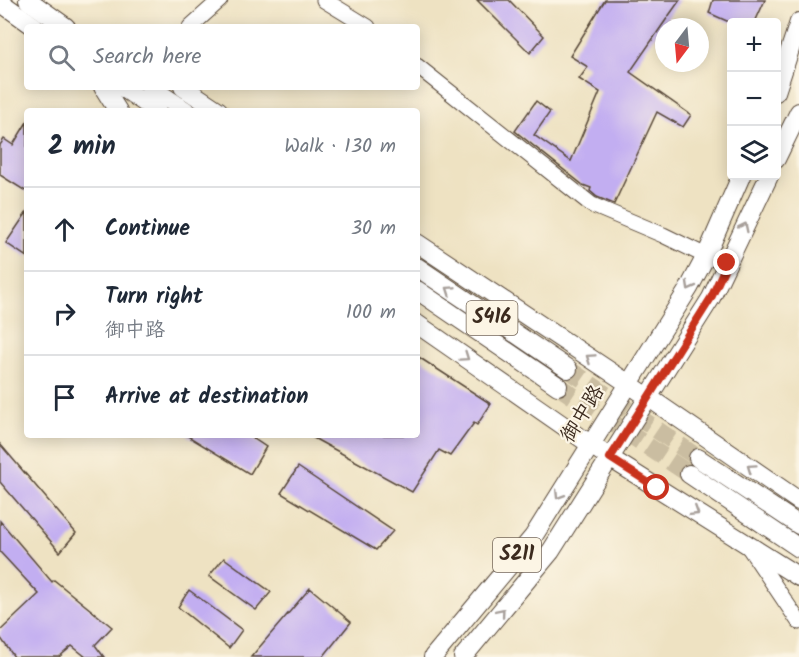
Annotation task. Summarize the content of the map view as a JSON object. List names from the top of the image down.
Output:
{
  "streets": {
    "main road": ["S416", "御中路", "S211"]
  },
  "north": "bottom",
  "page": {
    "map_buttons": ["+", "−"],
    "search": "Search here",
    "heading": ["2 min", "Walk · 130 m"],
    "list": [
      ["Continue", "30 m"],
      ["Turn right", "御中路", "100 m"],
      "Arrive at destination"
    ]
  }
}
